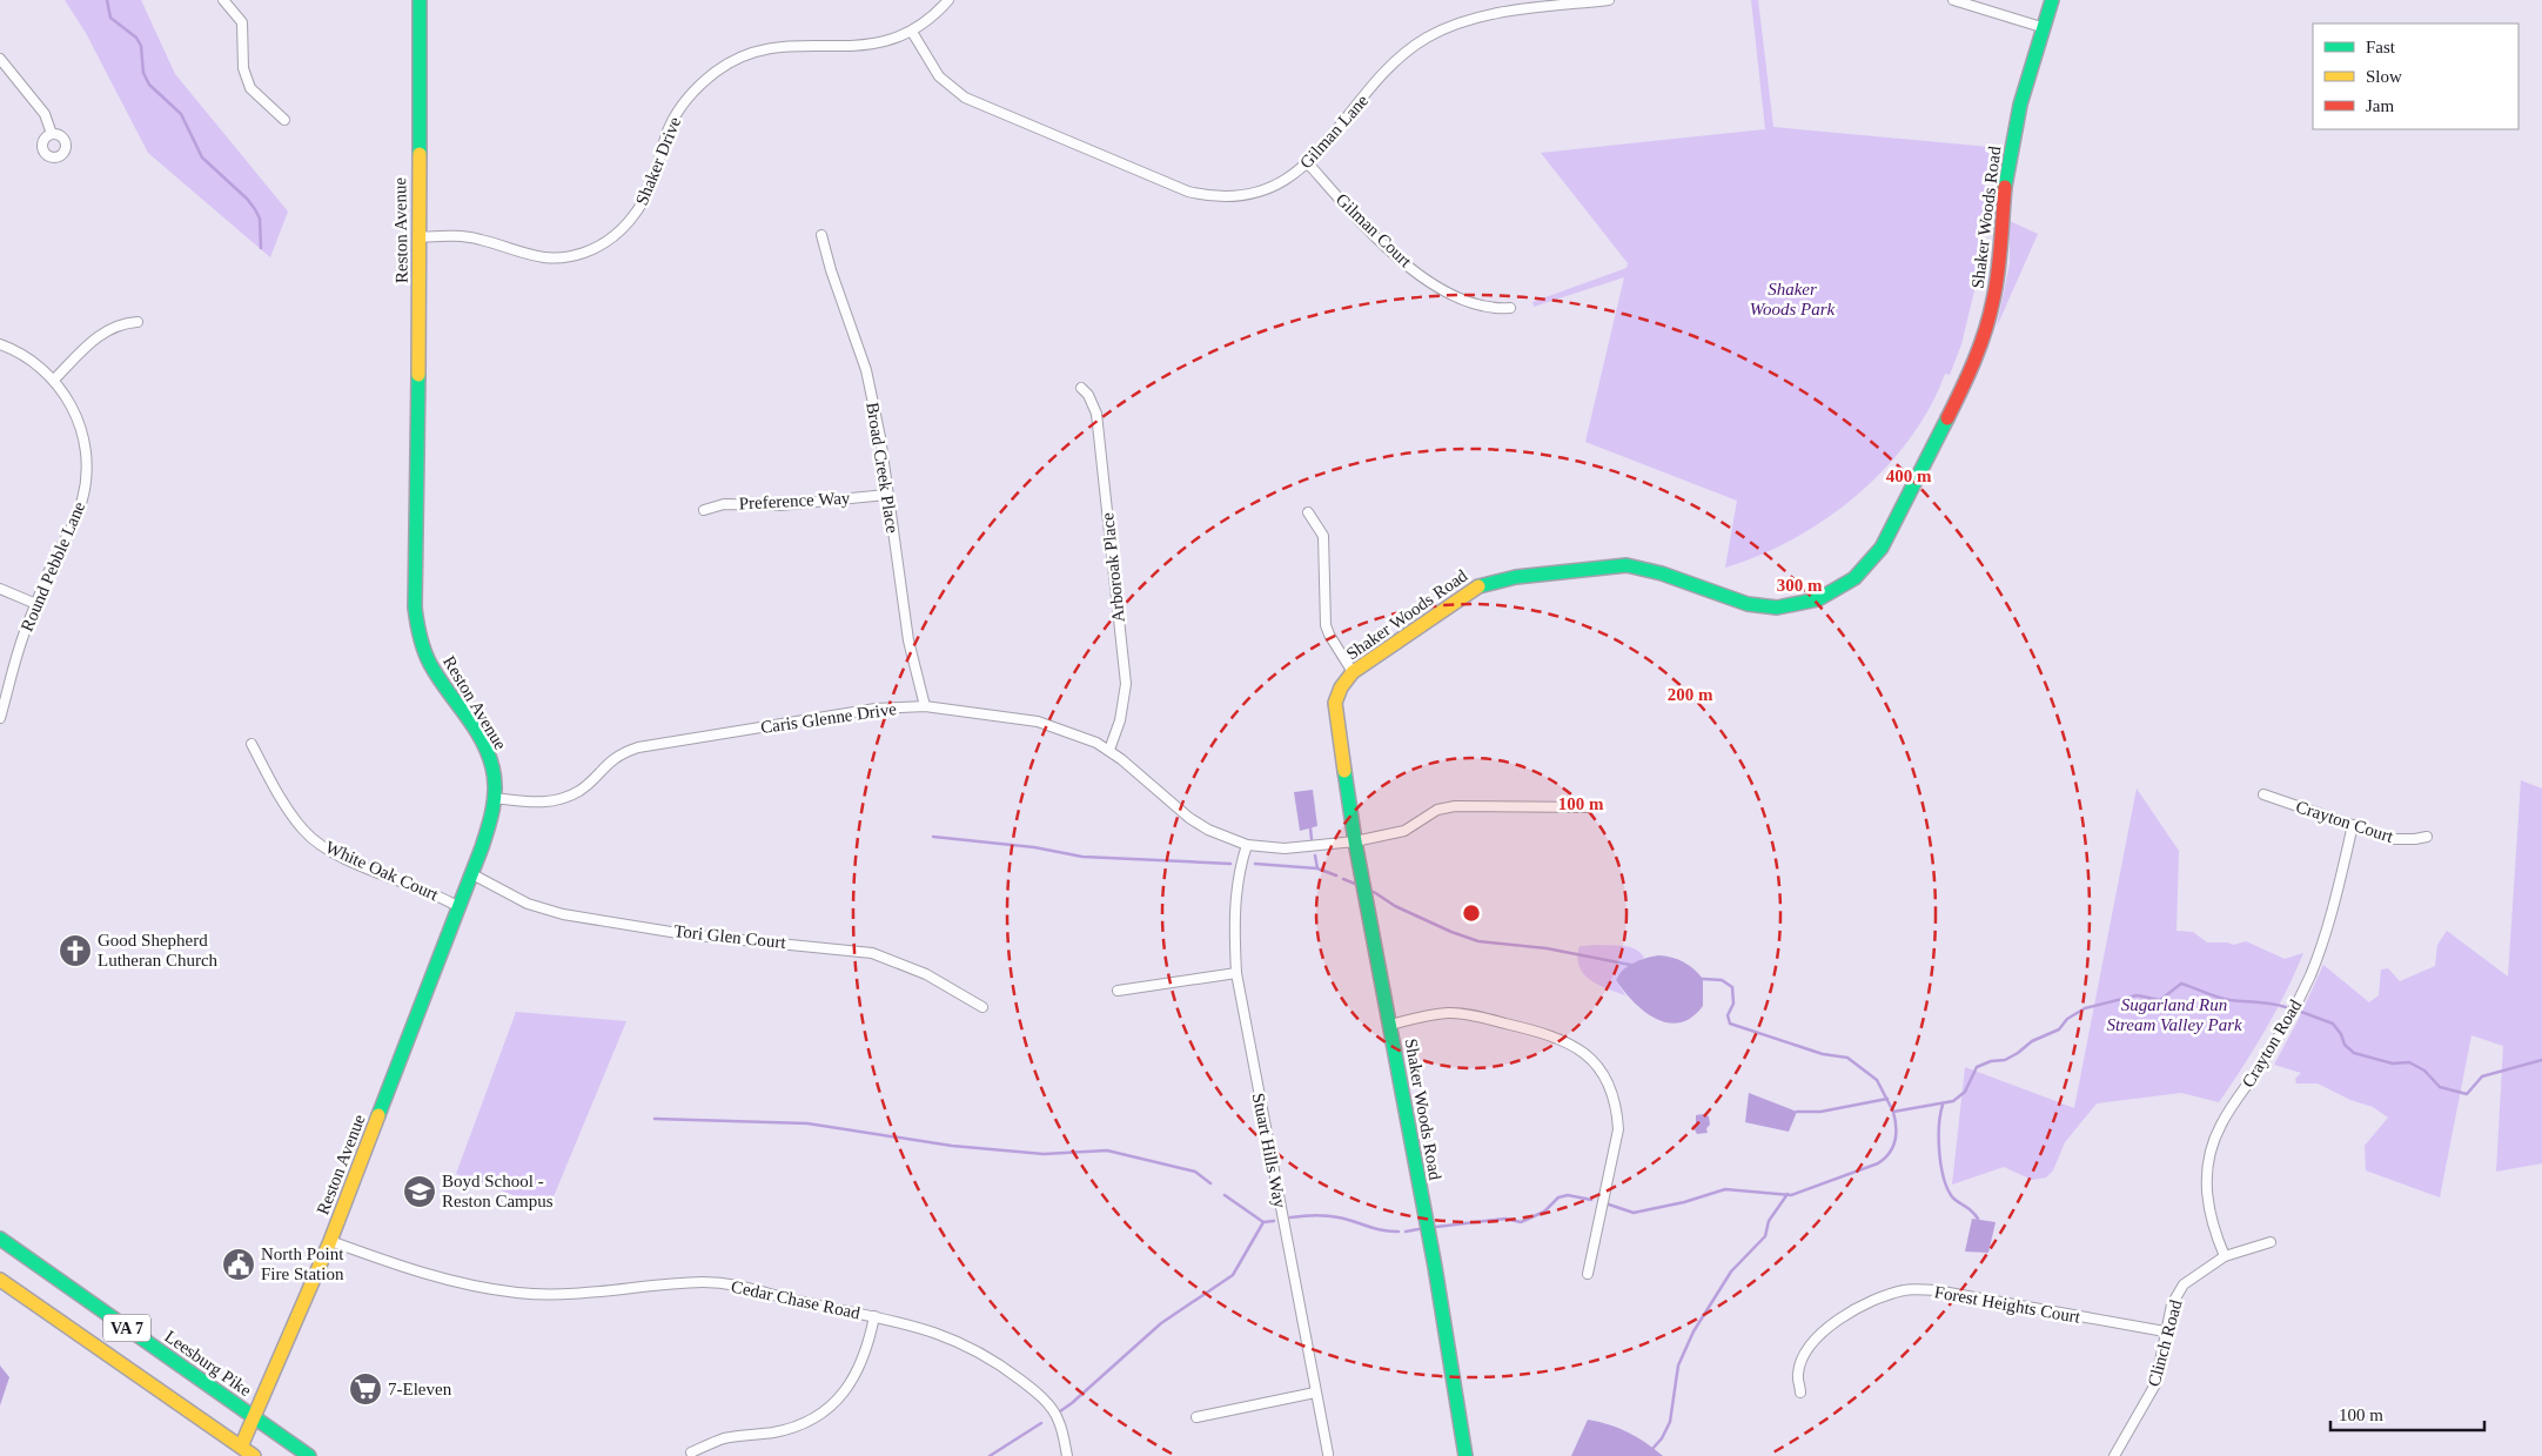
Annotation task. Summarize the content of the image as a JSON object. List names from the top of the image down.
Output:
{
  "streets": {
    "main road": [
      "Shaker Woods Road",
      "Reston Avenue",
      "VA 7",
      "Leesburg Pike"
    ],
    "street": [
      "Gilman Lane",
      "Shaker Drive",
      "Gilman Court",
      "Broad Creek Place",
      "Preference Way",
      "Round Pebble Lane",
      "Arboroak Place",
      "Caris Glenne Drive",
      "Crayton Court",
      "White Oak Court",
      "Tori Glen Court",
      "Crayton Road",
      "Stuart Hills Way",
      "Cedar Chase Road",
      "Forest Heights Court",
      "Clinch Road"
    ]
  },
  "crossings": [
    ["Gilman Lane", "Shaker Drive"],
    ["Gilman Lane", "Gilman Court"],
    ["Shaker Drive", "Reston Avenue"],
    ["Shaker Woods Road", "Caris Glenne Drive"],
    ["Reston Avenue", "Caris Glenne Drive"],
    ["Reston Avenue", "White Oak Court"],
    ["Reston Avenue", "Tori Glen Court"],
    ["Reston Avenue", "Cedar Chase Road"],
    ["Reston Avenue", "VA 7"],
    ["Reston Avenue", "Leesburg Pike"],
    ["Broad Creek Place", "Preference Way"],
    ["Broad Creek Place", "Caris Glenne Drive"],
    ["Arboroak Place", "Caris Glenne Drive"],
    ["Caris Glenne Drive", "Stuart Hills Way"],
    ["Crayton Court", "Crayton Road"],
    ["Crayton Road", "Clinch Road"],
    ["Forest Heights Court", "Clinch Road"]
  ],
  "parks": ["Shaker Woods Park", "Sugarland Run Stream Valley Park"],
  "places": {
    "church": ["Good Shepherd Lutheran Church"],
    "school or university": ["Boyd School - Reston Campus"],
    "public building": ["North Point Fire Station"],
    "supermarket": ["7-Eleven"]
  },
  "legend": ["Fast", "Slow", "Jam"],
  "scale_bar": "100 m",
  "rings": [
    "400 m",
    "300 m",
    "200 m",
    "100 m"
  ]
}
